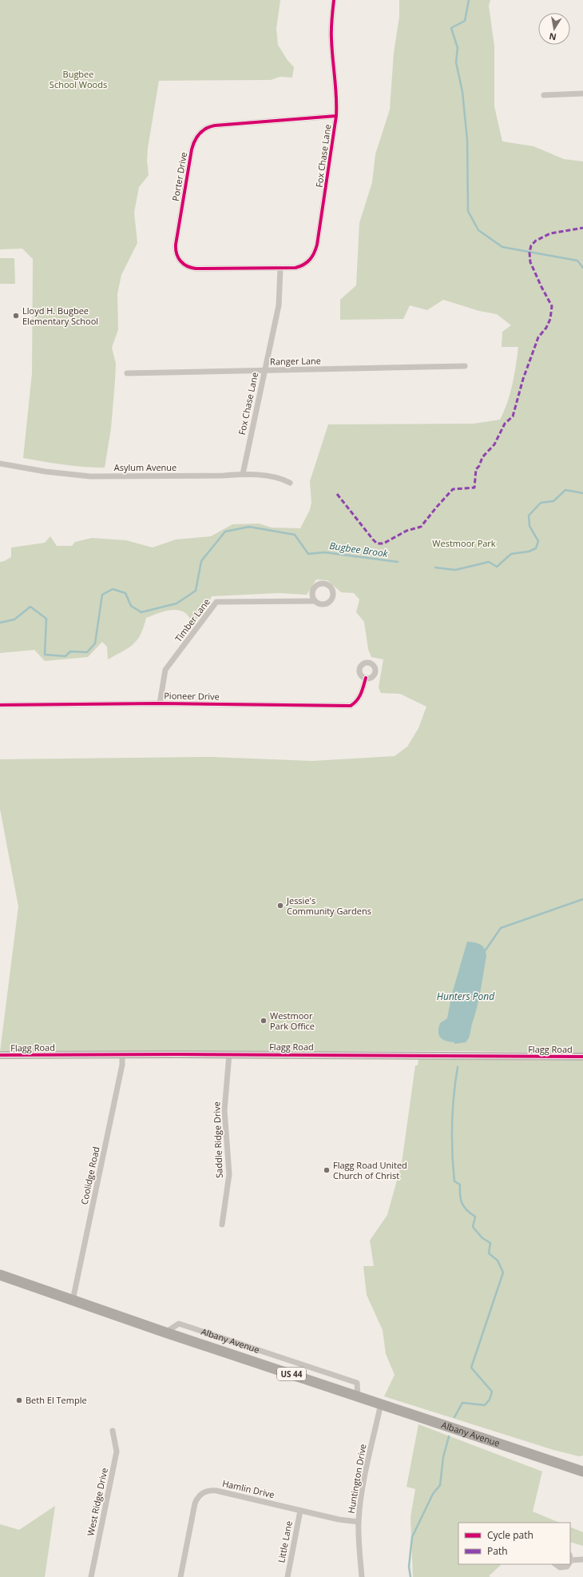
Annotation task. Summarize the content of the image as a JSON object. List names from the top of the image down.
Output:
{
  "streets": {
    "highway": ["Albany Avenue", "US 44"],
    "street": [
      "Fox Chase Lane",
      "Porter Drive",
      "Ranger Lane",
      "Asylum Avenue",
      "Timber Lane",
      "Pioneer Drive",
      "Flagg Road",
      "Saddle Ridge Drive",
      "Coolidge Road",
      "Huntington Drive",
      "Hamlin Drive",
      "West Ridge Drive",
      "Little Lane"
    ]
  },
  "crossings": [
    ["Fox Chase Lane", "Porter Drive"],
    ["Fox Chase Lane", "Ranger Lane"],
    ["Fox Chase Lane", "Asylum Avenue"],
    ["Timber Lane", "Pioneer Drive"],
    ["Flagg Road", "Saddle Ridge Drive"],
    ["Flagg Road", "Coolidge Road"],
    ["Coolidge Road", "Albany Avenue"],
    ["Albany Avenue", "Huntington Drive"],
    ["Huntington Drive", "Hamlin Drive"],
    ["Hamlin Drive", "Little Lane"]
  ],
  "water": ["Bugbee Brook", "Hunters Pond"],
  "parks": ["Bugbee School Woods", "Westmoor Park"],
  "places": [
    "Lloyd H. Bugbee Elementary School",
    "Jessie's Community Gardens",
    "Westmoor Park Office",
    "Flagg Road United Church of Christ",
    "Beth El Temple"
  ],
  "legend": ["Cycle path", "Path"],
  "north": "bottom"
}
